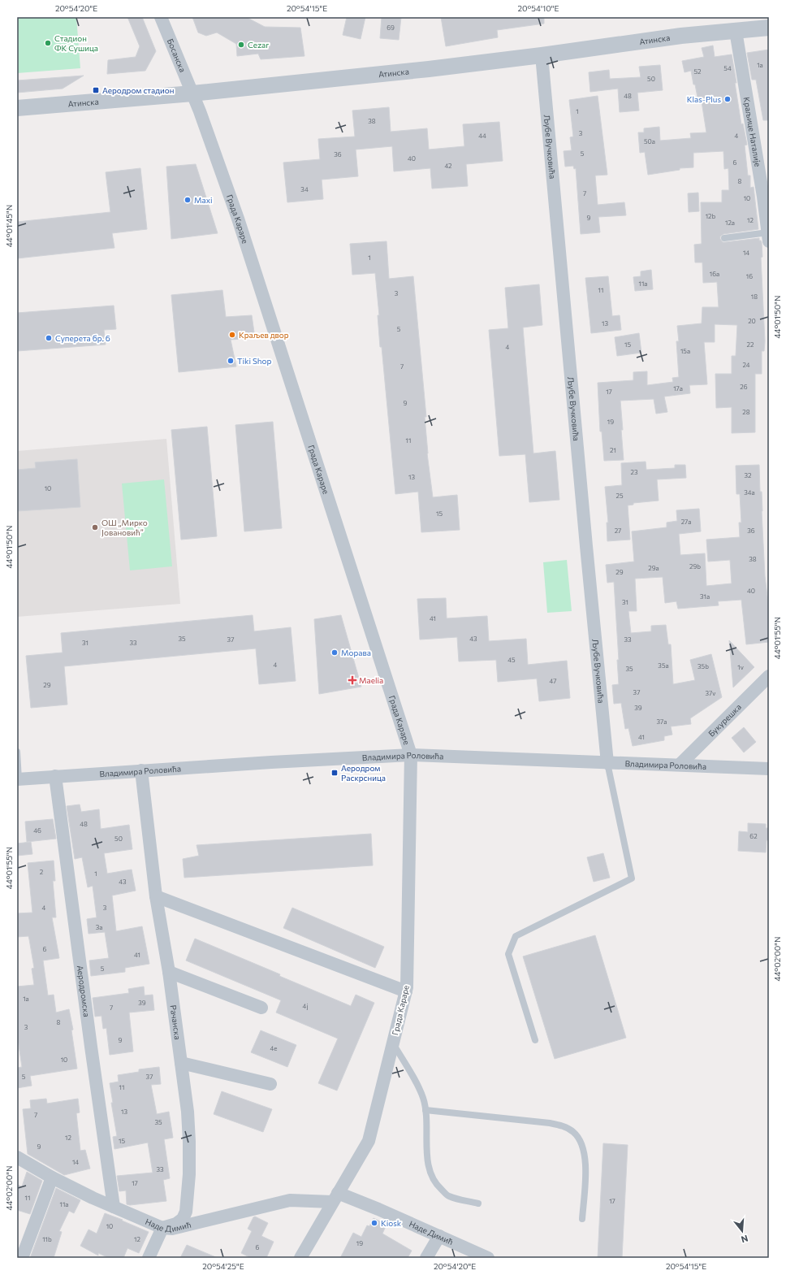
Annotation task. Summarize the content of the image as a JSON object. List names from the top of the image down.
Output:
{
  "streets": {
    "street": [
      "Атинска",
      "Босанска",
      "Краљице Наталије",
      "Љубе Вучковића",
      "Града Караре",
      "Букурешка",
      "Владимира Роловића",
      "Аеродромска",
      "Рачанска",
      "Наде Димић"
    ]
  },
  "crossings": [
    ["Атинска", "Босанска"],
    ["Атинска", "Краљице Наталије"],
    ["Атинска", "Љубе Вучковића"],
    ["Атинска", "Града Караре"],
    ["Босанска", "Града Караре"],
    ["Љубе Вучковића", "Владимира Роловића"],
    ["Града Караре", "Владимира Роловића"],
    ["Града Караре", "Наде Димић"],
    ["Букурешка", "Владимира Роловића"],
    ["Владимира Роловића", "Аеродромска"],
    ["Владимира Роловића", "Рачанска"],
    ["Аеродромска", "Наде Димић"],
    ["Рачанска", "Наде Димић"]
  ],
  "places": {
    "other": [
      "Стадион ФК Сушица",
      "Cezar",
      "Klas-Plus",
      "Maxi",
      "Краљев двор",
      "Суперета бр. 6",
      "Tiki Shop",
      "ОШ „Мирко Јовановић”",
      "Морава",
      "Kiosk"
    ],
    "transit": ["Аеродром стадион", "Аеродром Раскрсница"],
    "health": ["Maelia"]
  },
  "house_numbers": [
    "69",
    "1a",
    "54",
    "52",
    "50",
    "48",
    "1",
    "38",
    "3",
    "44",
    "4",
    "50a",
    "5",
    "36",
    "40",
    "6",
    "42",
    "8",
    "34",
    "7",
    "10",
    "12b",
    "9",
    "12",
    "12a",
    "14",
    "1",
    "16a",
    "16",
    "11a",
    "11",
    "3",
    "18",
    "20",
    "13",
    "5",
    "15",
    "22",
    "4",
    "15a",
    "24",
    "7",
    "26",
    "17a",
    "17",
    "9",
    "28",
    "19",
    "11",
    "21",
    "23",
    "32",
    "13",
    "10",
    "34a",
    "25",
    "15",
    "27a",
    "27",
    "36",
    "38",
    "29b",
    "29a",
    "29",
    "40",
    "31a",
    "31",
    "41",
    "35",
    "43",
    "37",
    "33",
    "31",
    "33",
    "45",
    "4",
    "35a",
    "35b",
    "1v",
    "35",
    "47",
    "29",
    "37",
    "37v",
    "39",
    "37a",
    "41",
    "48",
    "46",
    "62",
    "50",
    "2",
    "1",
    "43",
    "4",
    "3",
    "3a",
    "6",
    "41",
    "5",
    "1a",
    "39",
    "4j",
    "7",
    "8",
    "3",
    "9",
    "4e",
    "10",
    "5",
    "37",
    "11",
    "13",
    "7",
    "35",
    "12",
    "15",
    "9",
    "14",
    "33",
    "17",
    "11",
    "17",
    "11a",
    "10",
    "11b",
    "12",
    "19",
    "6"
  ],
  "north": "bottom",
  "coordinates": [
    "20°54'20\"E",
    "20°54'15\"E",
    "20°54'10\"E",
    "44°01'45\"N",
    "44°01'50\"N",
    "44°01'55\"N",
    "44°02'00\"N",
    "20°54'25\"E"
  ]
}
